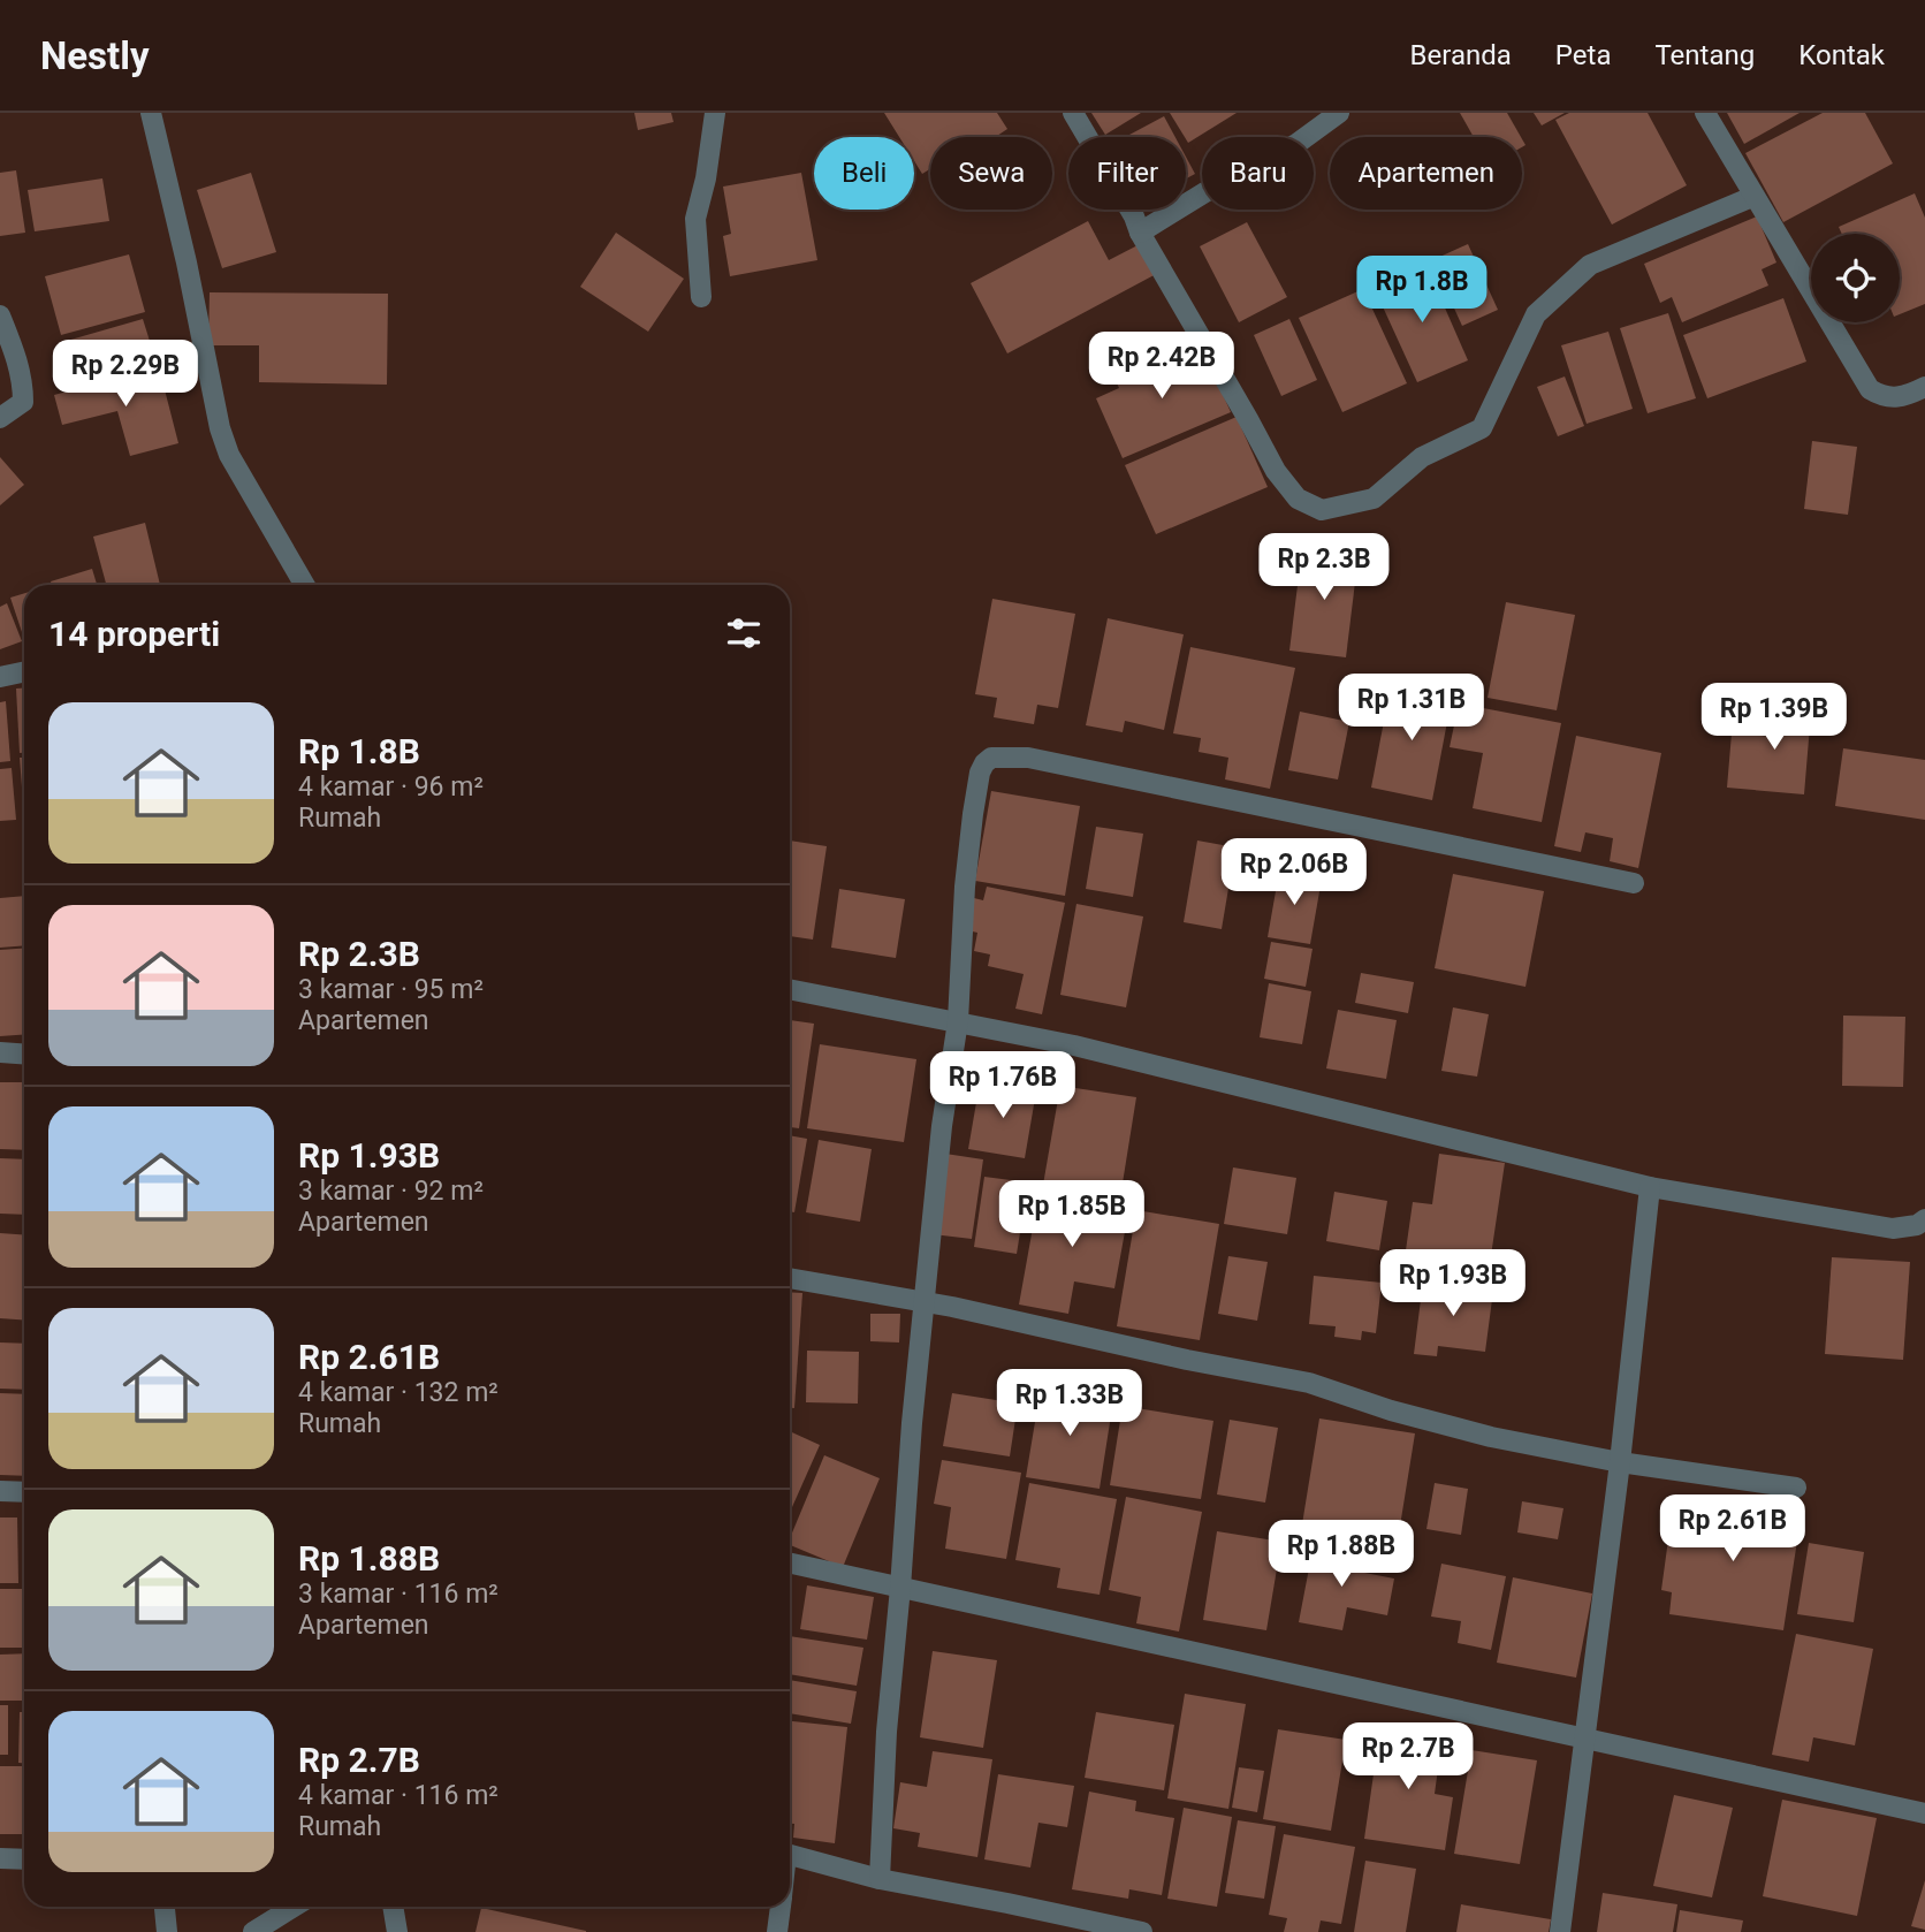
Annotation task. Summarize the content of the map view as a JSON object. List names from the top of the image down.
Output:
{
  "page": {
    "header": "Nestly",
    "nav": [
      "Beranda",
      "Peta",
      "Tentang",
      "Kontak"
    ],
    "chip": [
      "Beli",
      "Sewa",
      "Filter",
      "Baru",
      "Apartemen"
    ],
    "price": [
      "Rp 1.8B",
      "Rp 2.42B",
      "Rp 2.29B",
      "Rp 2.3B",
      "Rp 1.31B",
      "Rp 1.39B",
      "Rp 2.06B",
      "Rp 1.76B",
      "Rp 1.85B",
      "Rp 1.93B",
      "Rp 1.33B",
      "Rp 2.61B",
      "Rp 1.88B",
      "Rp 2.7B"
    ],
    "heading": "14 properti",
    "list": [
      {
        "name": "Rp 1.8B",
        "note": "4 kamar · 96 m² · Rumah"
      },
      {
        "name": "Rp 2.3B",
        "note": "3 kamar · 95 m² · Apartemen"
      },
      {
        "name": "Rp 1.93B",
        "note": "3 kamar · 92 m² · Apartemen"
      },
      {
        "name": "Rp 2.61B",
        "note": "4 kamar · 132 m² · Rumah"
      },
      {
        "name": "Rp 1.88B",
        "note": "3 kamar · 116 m² · Apartemen"
      },
      {
        "name": "Rp 2.7B",
        "note": "4 kamar · 116 m² · Rumah"
      }
    ]
  }
}
